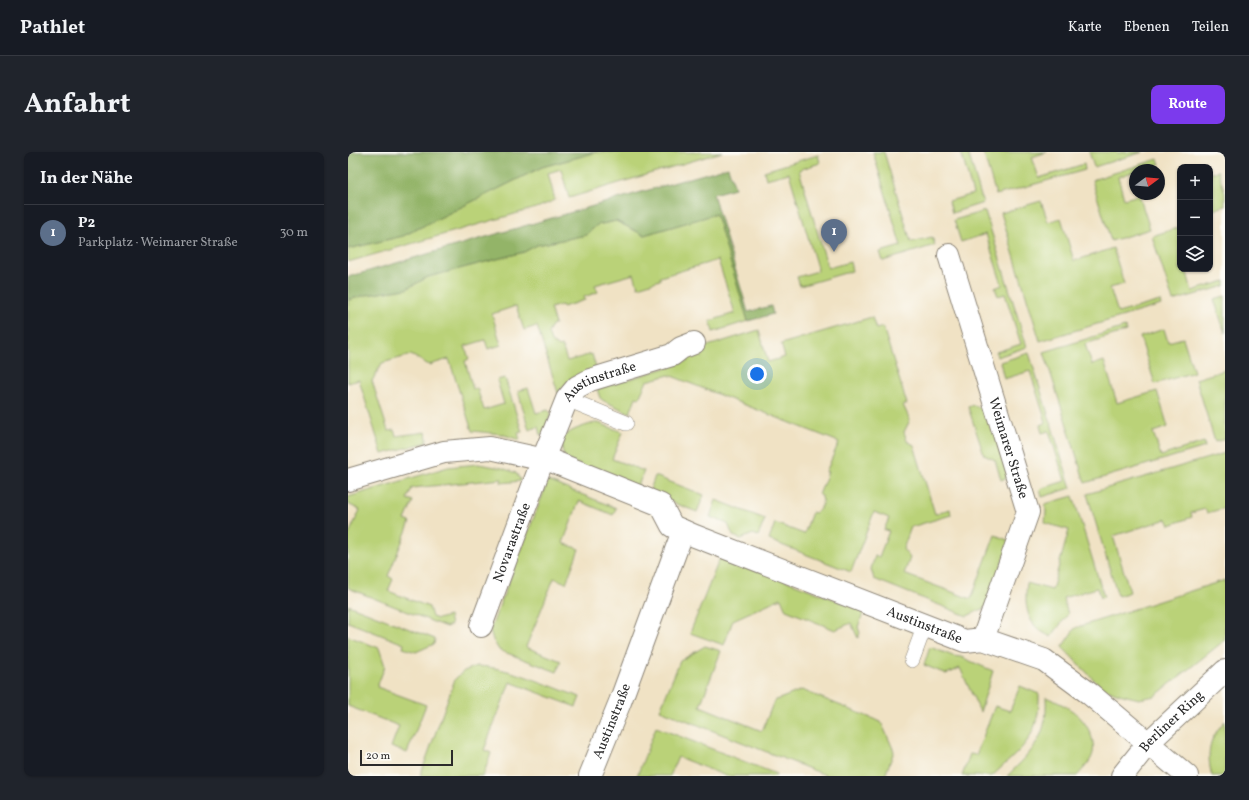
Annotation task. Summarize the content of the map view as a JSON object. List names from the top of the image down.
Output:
{
  "streets": {
    "street": [
      "Austinstraße",
      "Weimarer Straße",
      "Novarastraße",
      "Berliner Ring"
    ]
  },
  "crossings": [
    ["Austinstraße", "Weimarer Straße"],
    ["Austinstraße", "Novarastraße"],
    ["Austinstraße", "Berliner Ring"]
  ],
  "scale_bar": "20 m",
  "north": "right",
  "page": {
    "header": "Pathlet",
    "nav": ["Karte", "Ebenen", "Teilen"],
    "title": "Anfahrt",
    "buttons": "Route",
    "heading": "In der Nähe",
    "map_buttons": ["+", "−"],
    "list": [
      {
        "mark": "1",
        "name": "P2",
        "note": "Parkplatz · Weimarer Straße",
        "value": "30 m"
      }
    ],
    "pins": "1",
    "scale": "20 m"
  }
}
